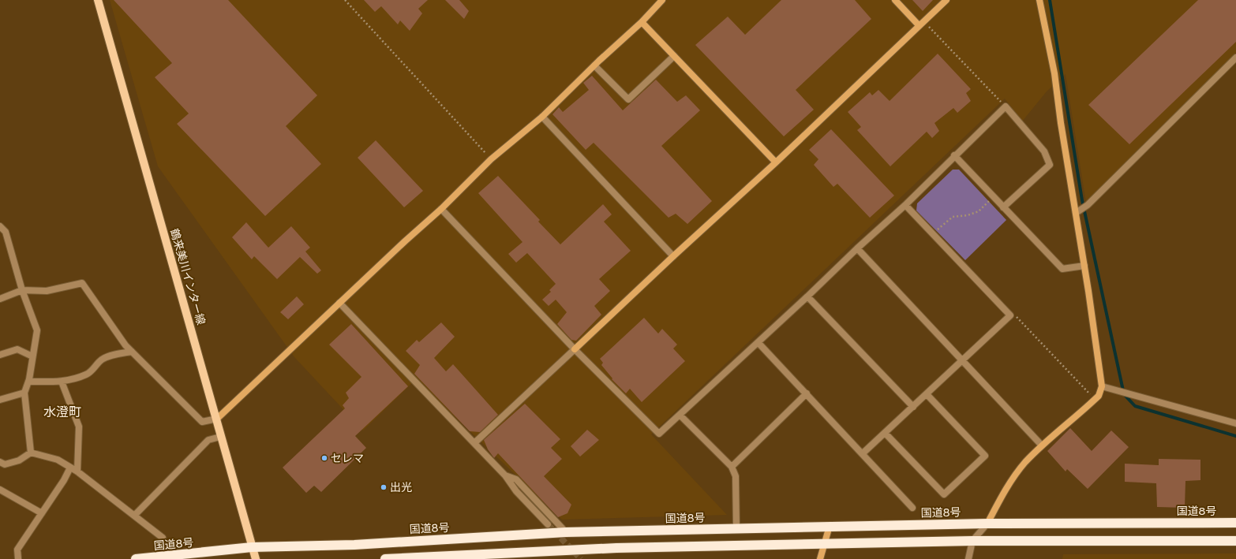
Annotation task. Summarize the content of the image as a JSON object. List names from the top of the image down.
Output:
{
  "streets": {
    "highway": ["国道8号"],
    "main road": ["鶴来美川インター線"]
  },
  "crossings": [
    ["鶴来美川インター線", "国道8号"]
  ],
  "districts": ["水澄町"],
  "places": ["セレマ", "出光"]
}
